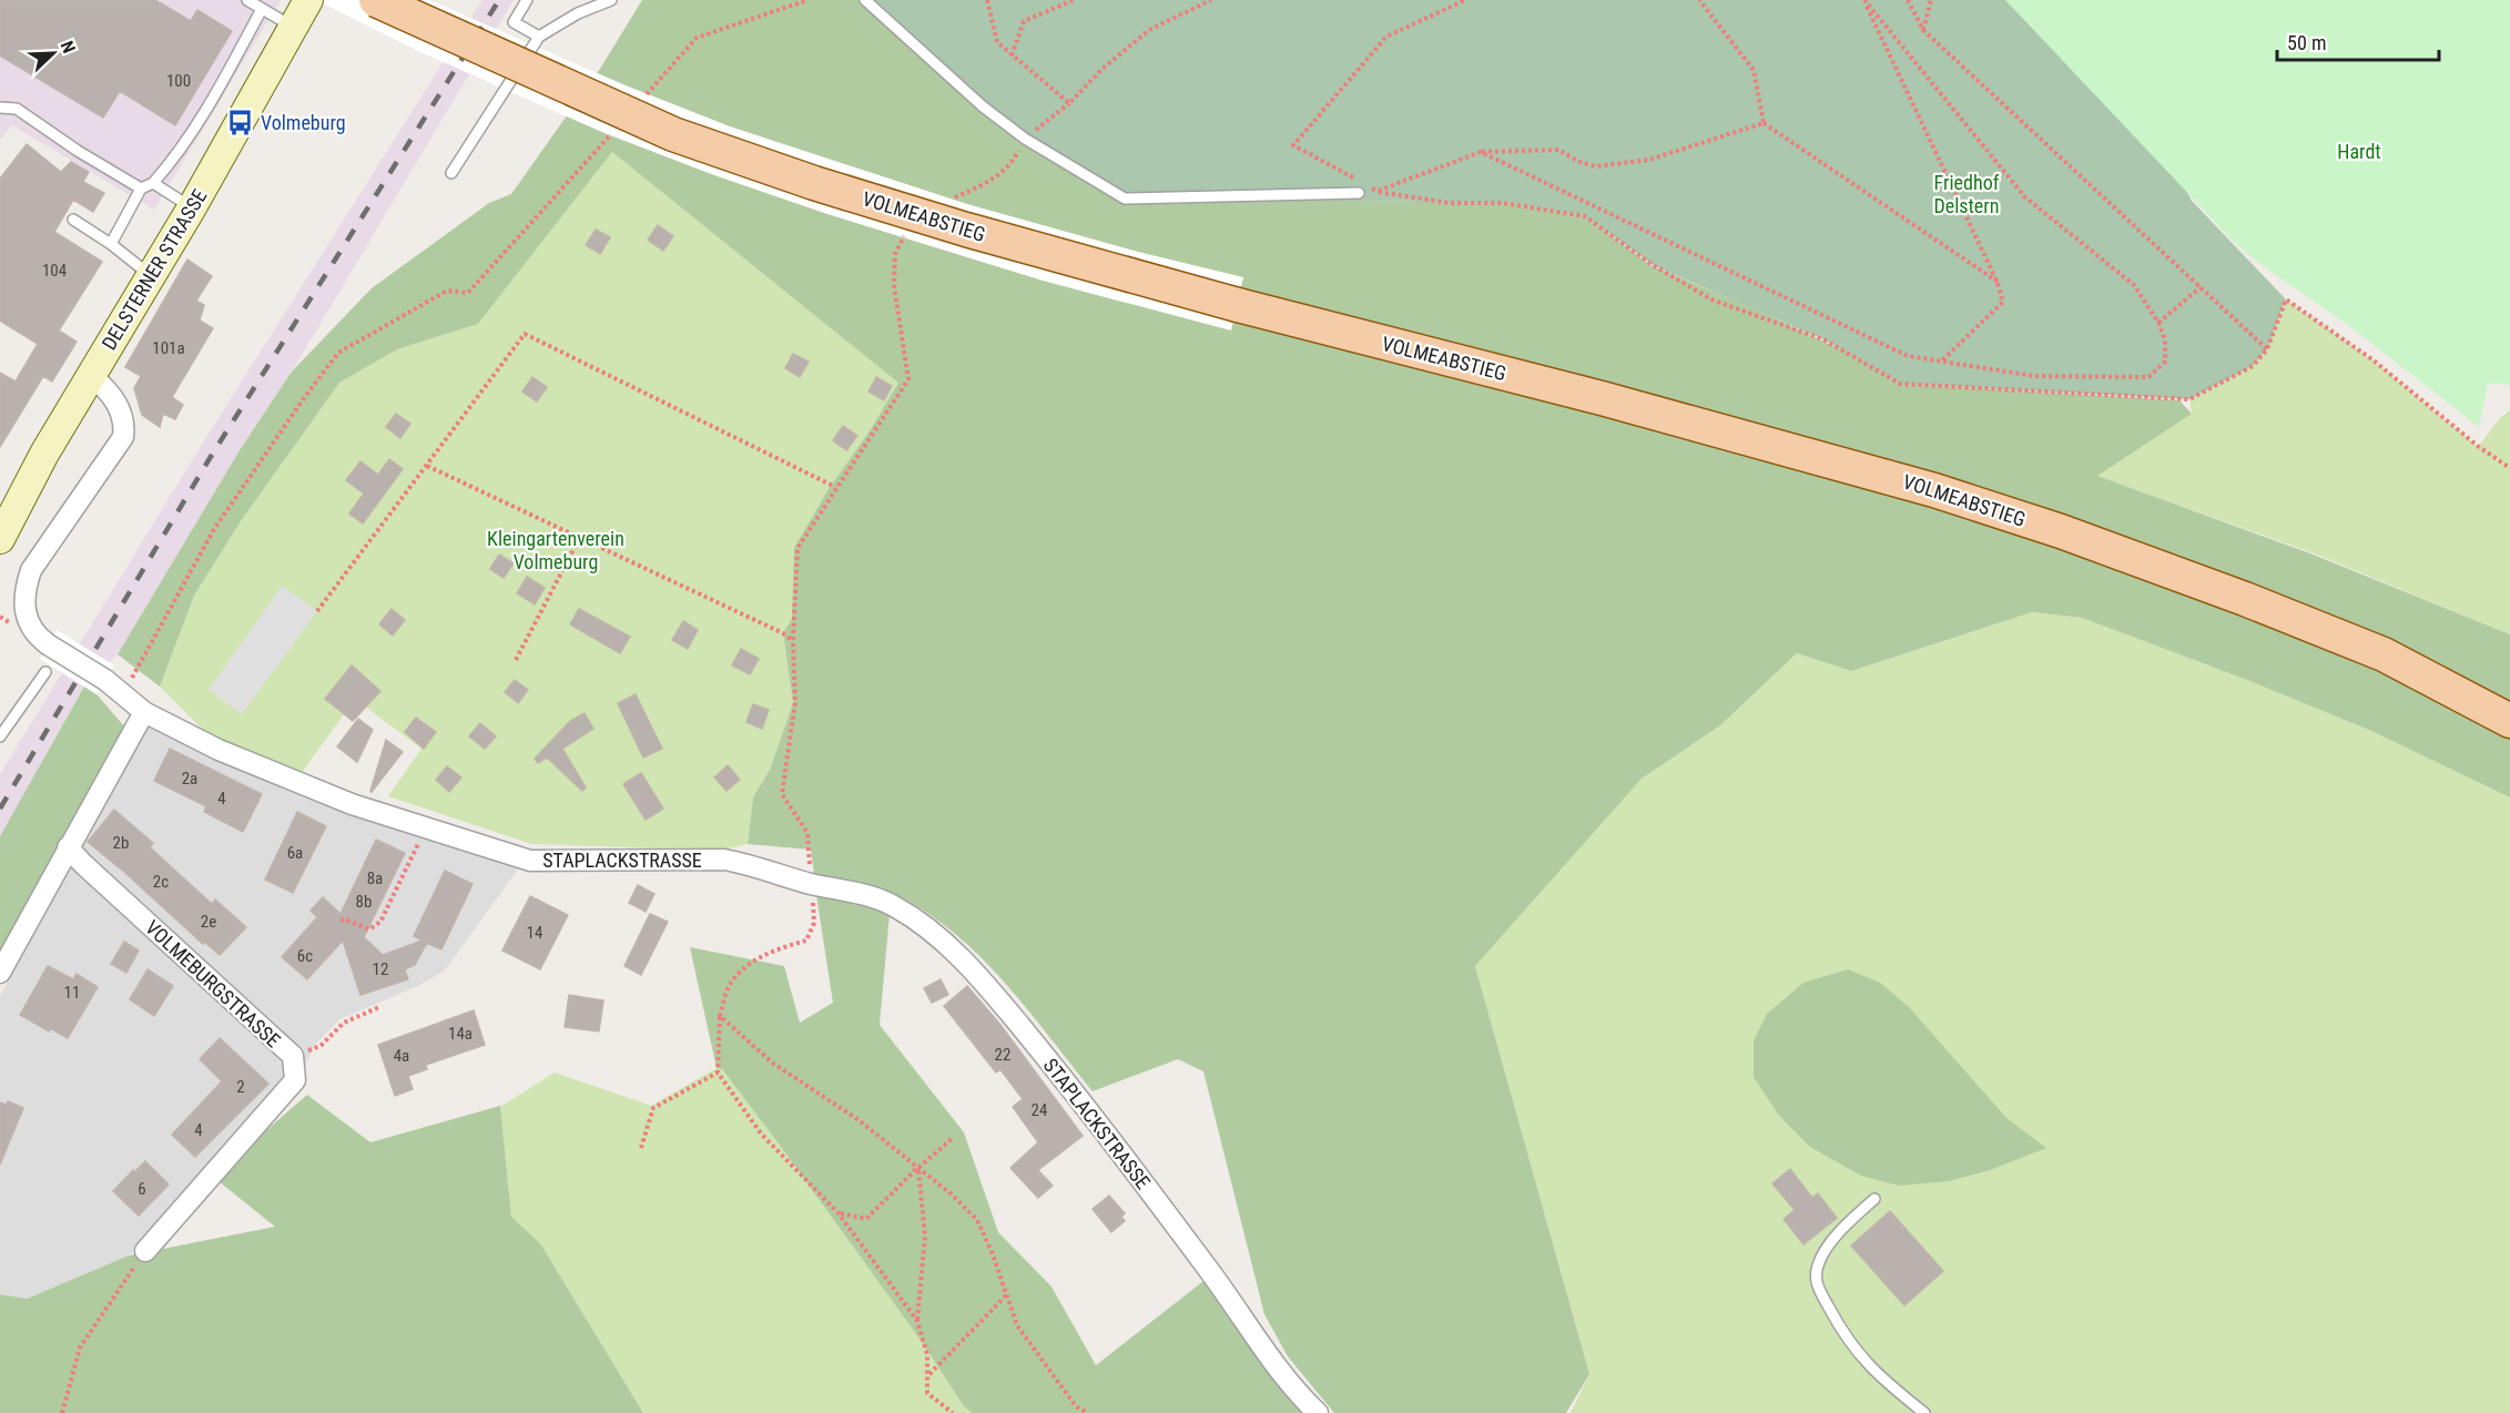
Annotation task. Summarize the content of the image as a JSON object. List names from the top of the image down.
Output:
{
  "streets": {
    "main road": ["VOLMEABSTIEG"],
    "street": ["DELSTERNER STRASSE", "STAPLACKSTRASSE", "VOLMEBURGSTRASSE"]
  },
  "crossings": [
    ["DELSTERNER STRASSE", "STAPLACKSTRASSE"]
  ],
  "parks": ["Hardt", "Friedhof Delstern", "Kleingartenverein Volmeburg"],
  "places": {
    "bus stop": ["Volmeburg"]
  },
  "house_numbers": [
    "100",
    "104",
    "101a",
    "2a",
    "4",
    "2b",
    "6a",
    "8a",
    "2c",
    "8b",
    "2e",
    "14",
    "6c",
    "12",
    "11",
    "14a",
    "22",
    "4a",
    "2",
    "24",
    "4",
    "6"
  ],
  "scale_bar": "50 m",
  "north": "top right"
}
